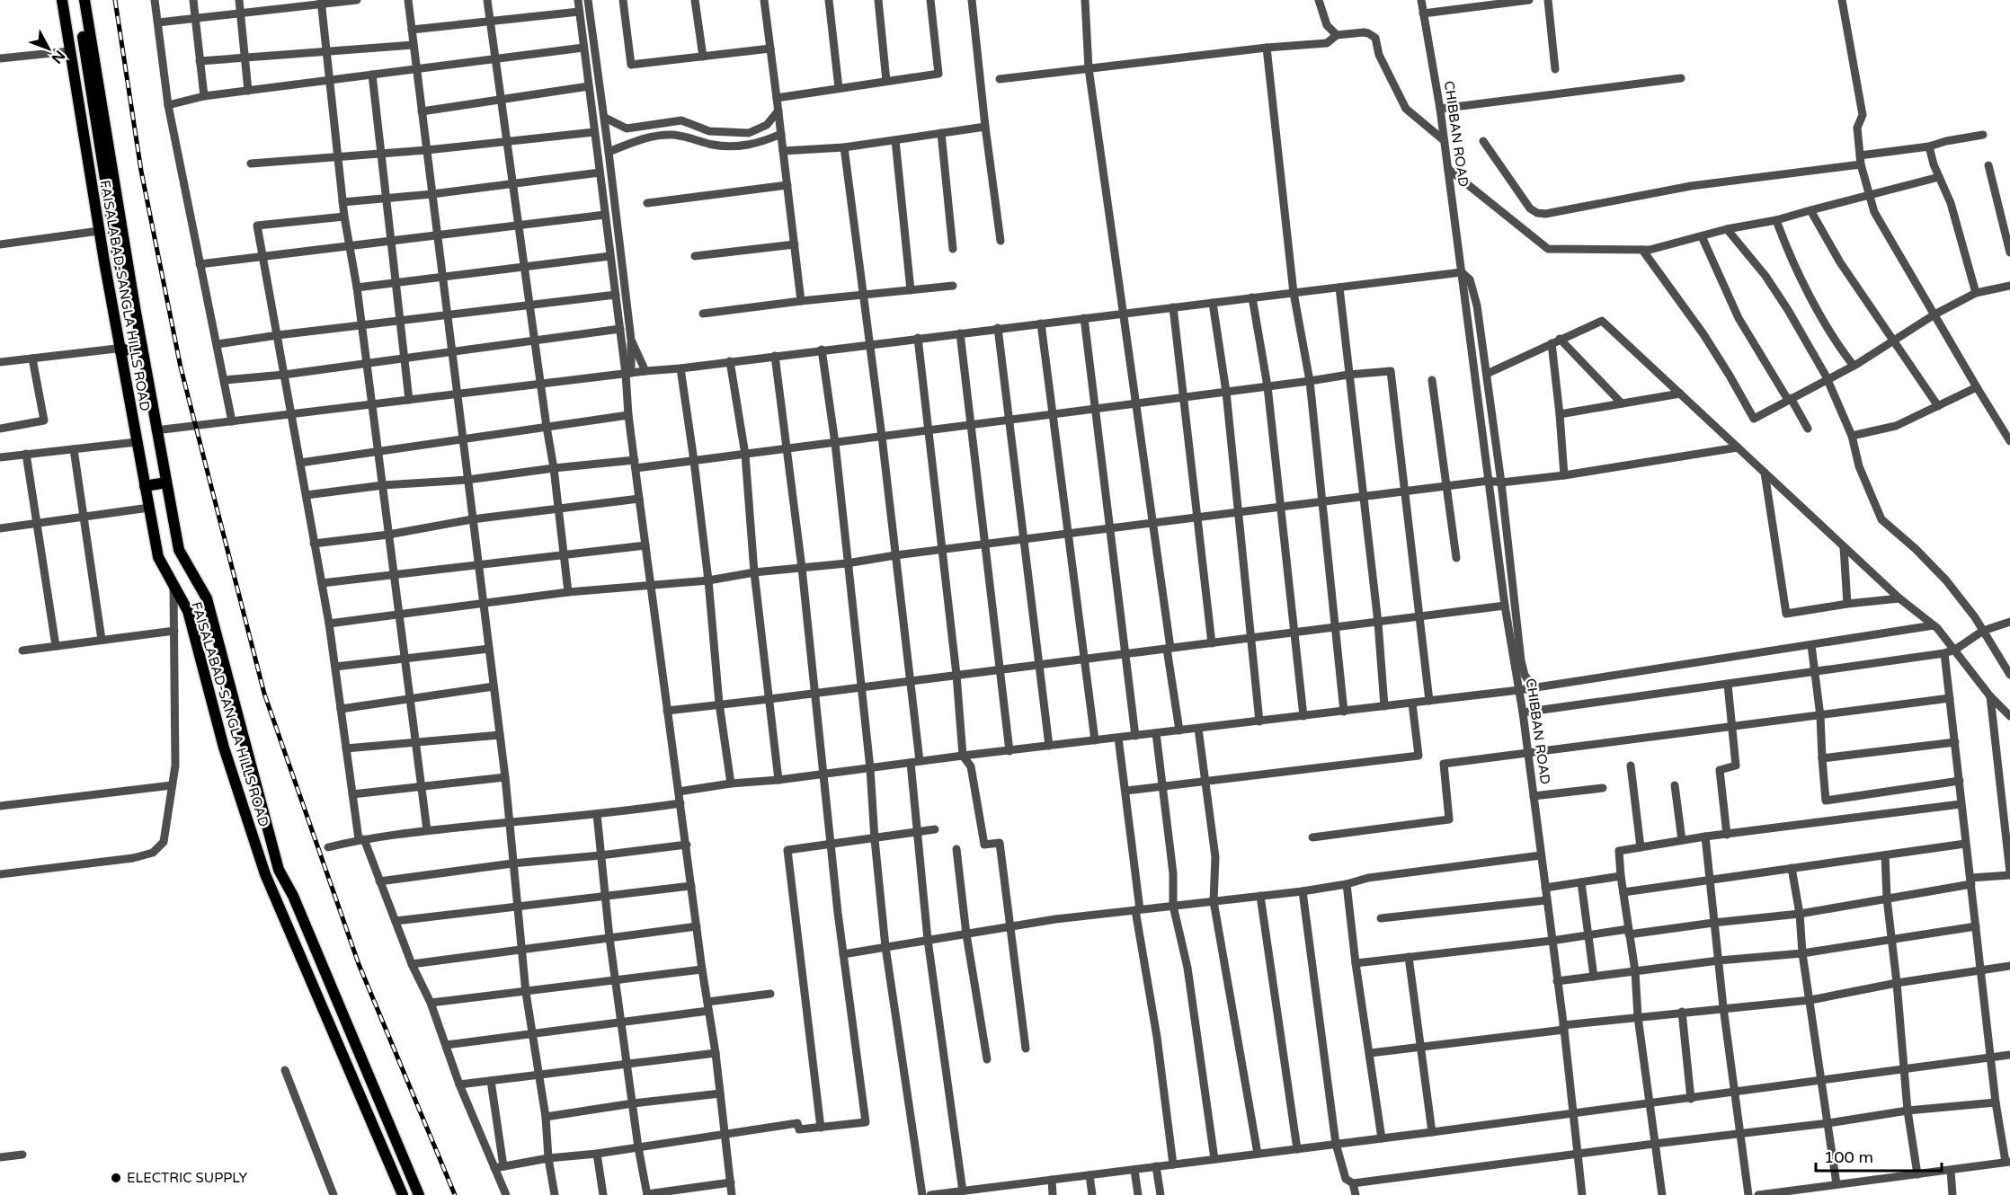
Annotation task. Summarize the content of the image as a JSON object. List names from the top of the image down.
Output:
{
  "streets": {
    "main road": ["FAISALABAD-SANGLA HILLS ROAD"],
    "street": ["CHIBBAN ROAD"]
  },
  "places": ["ELECTRIC SUPPLY"],
  "scale_bar": "100 m",
  "north": "bottom right"
}
